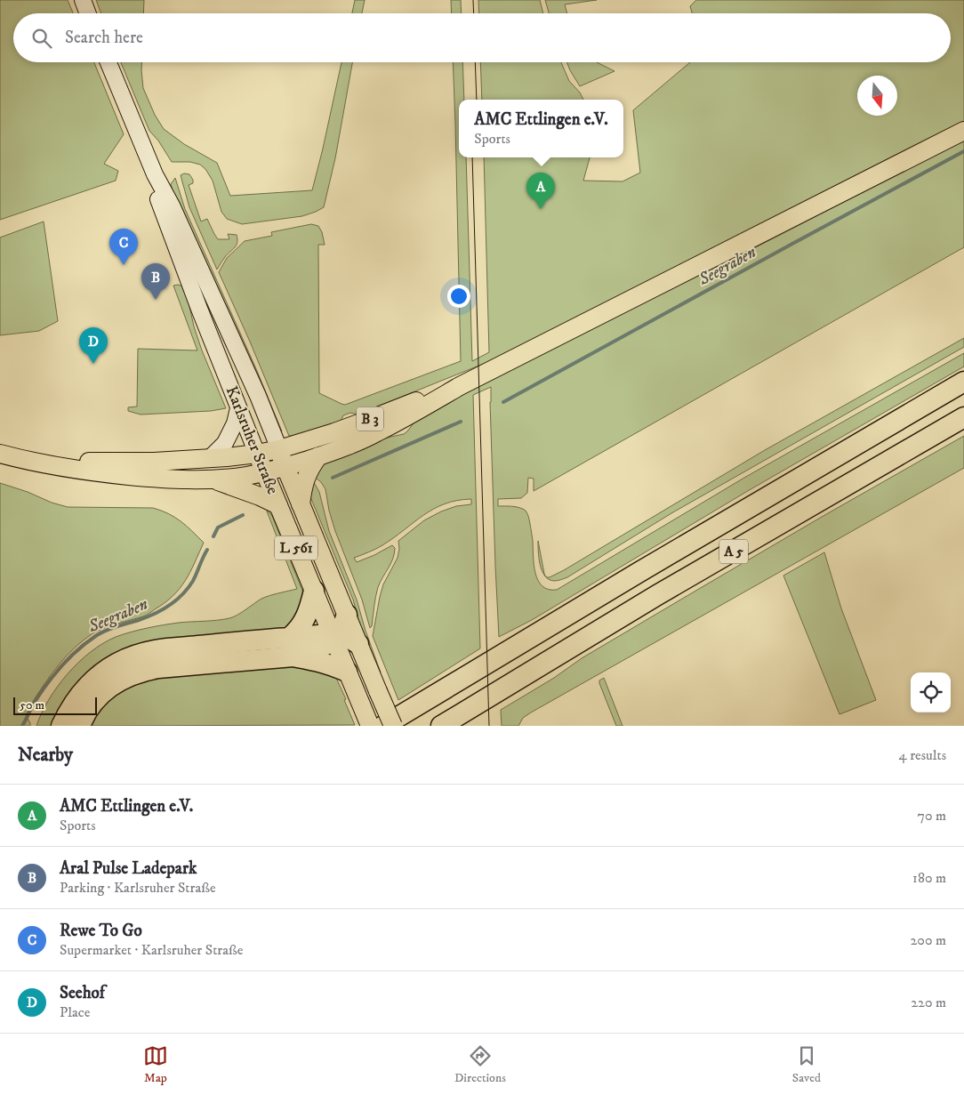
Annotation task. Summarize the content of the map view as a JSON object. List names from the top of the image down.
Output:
{
  "streets": {
    "highway": ["A 5"],
    "main road": ["B 3", "Karlsruher Straße", "L 561"]
  },
  "crossings": [
    ["B 3", "Karlsruher Straße"]
  ],
  "water": ["Seegraben"],
  "scale_bar": "50 m",
  "north": "bottom",
  "page": {
    "search": "Search here",
    "popup": ["AMC Ettlingen e.V.", "Sports"],
    "pins": [
      "A",
      "C",
      "B",
      "D"
    ],
    "scale": "50 m",
    "heading": ["Nearby", "4 results"],
    "list": [
      {
        "mark": "A",
        "name": "AMC Ettlingen e.V.",
        "note": "Sports",
        "value": "70 m"
      },
      {
        "mark": "B",
        "name": "Aral Pulse Ladepark",
        "note": "Parking · Karlsruher Straße",
        "value": "180 m"
      },
      {
        "mark": "C",
        "name": "Rewe To Go",
        "note": "Supermarket · Karlsruher Straße",
        "value": "200 m"
      },
      {
        "mark": "D",
        "name": "Seehof",
        "note": "Place",
        "value": "220 m"
      }
    ],
    "nav": ["Map", "Directions", "Saved"]
  }
}
